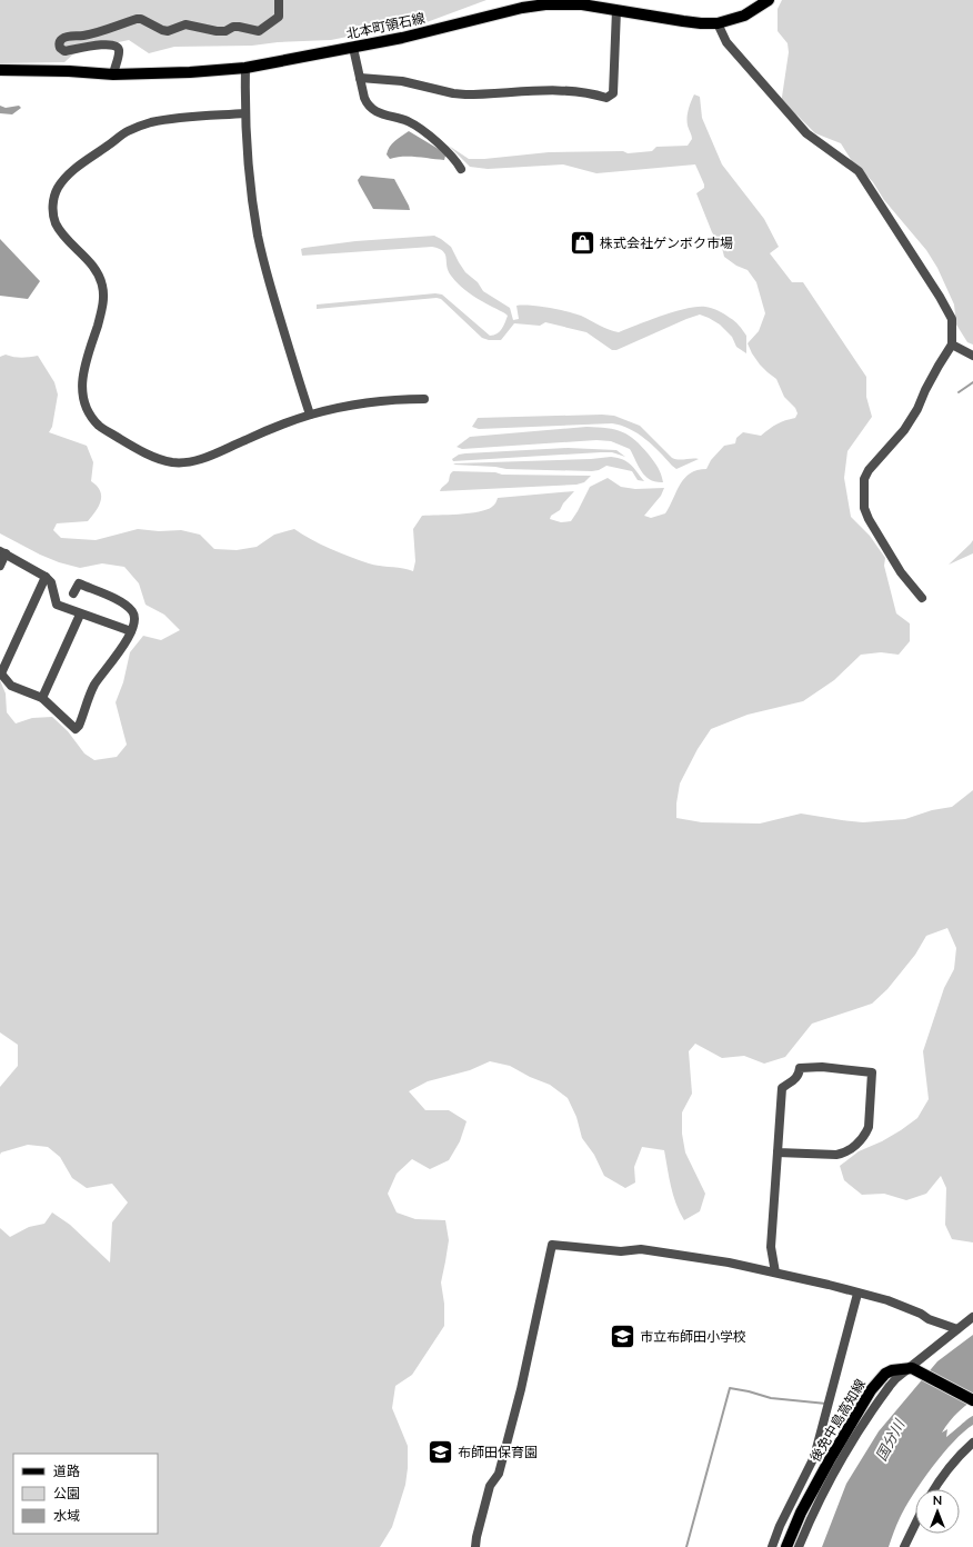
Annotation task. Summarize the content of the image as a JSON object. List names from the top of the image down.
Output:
{
  "streets": {
    "main road": ["北本町領石線", "後免中島高知線"]
  },
  "water": ["国分川"],
  "places": {
    "shop": ["株式会社ゲンボク市場"],
    "school or university": ["市立布師田小学校", "布師田保育園"]
  },
  "legend": ["道路", "公園", "水域"],
  "north": "top"
}
